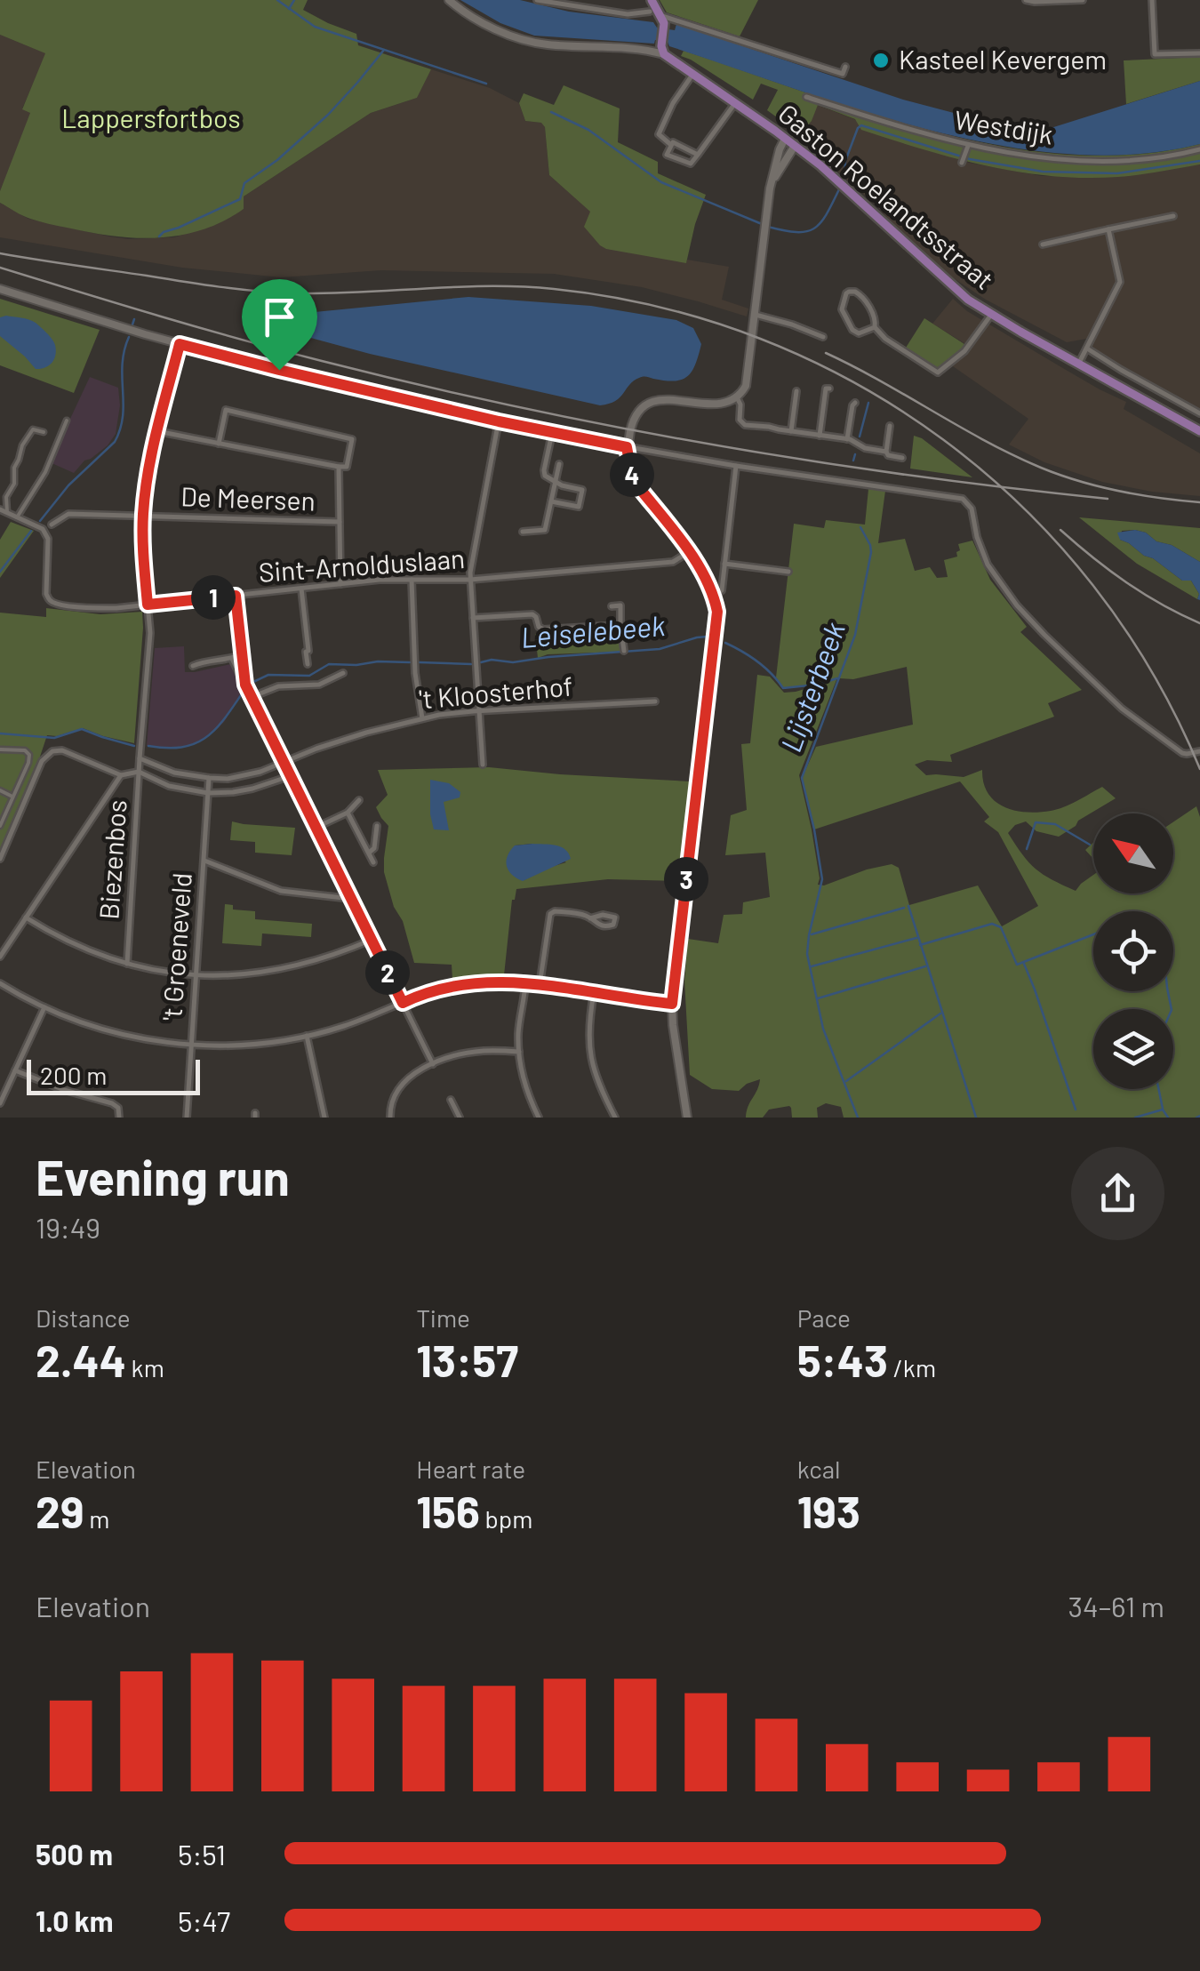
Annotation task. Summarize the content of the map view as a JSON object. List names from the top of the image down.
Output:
{
  "streets": {
    "main road": ["Gaston Roelandtsstraat"],
    "street": [
      "Westdijk",
      "De Meersen",
      "Sint-Arnolduslaan",
      "'t Kloosterhof",
      "Biezenbos",
      "'t Groeneveld"
    ]
  },
  "crossings": [
    ["De Meersen", "Biezenbos"],
    ["Sint-Arnolduslaan", "Biezenbos"],
    ["'t Kloosterhof", "Biezenbos"],
    ["'t Kloosterhof", "'t Groeneveld"]
  ],
  "water": ["Leiselebeek", "Lijsterbeek"],
  "parks": ["Lappersfortbos"],
  "places": ["Kasteel Kevergem"],
  "scale_bar": "200 m",
  "north": "top left",
  "page": {
    "pins": [
      "4",
      "1",
      "3",
      "2"
    ],
    "scale": "200 m",
    "heading": ["Evening run", "19:49"],
    "stats": [
      ["Distance", "2.44 km"],
      ["Time", "13:57"],
      ["Pace", "5:43 /km"],
      ["Elevation", "29 m"],
      ["Heart rate", "156 bpm"],
      ["kcal", "193"]
    ],
    "chart": ["Elevation", "34–61 m"],
    "list": [
      {
        "name": "500 m",
        "note": "5:51"
      },
      {
        "name": "1.0 km",
        "note": "5:47"
      }
    ]
  }
}
